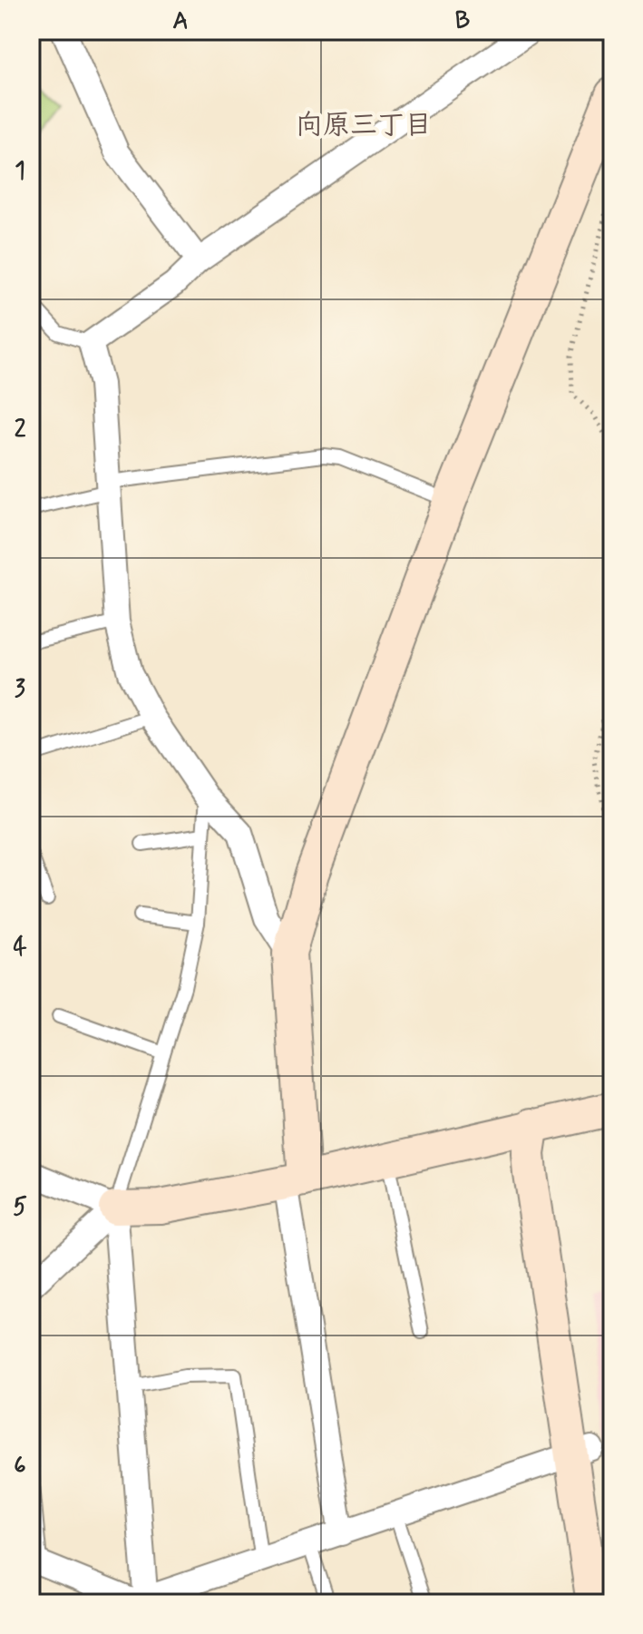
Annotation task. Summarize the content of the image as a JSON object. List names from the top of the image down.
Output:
{
  "districts": ["向原三丁目"],
  "grid": {
    "columns": ["A", "B"],
    "rows": [
      "1",
      "2",
      "3",
      "4",
      "5",
      "6"
    ]
  }
}
